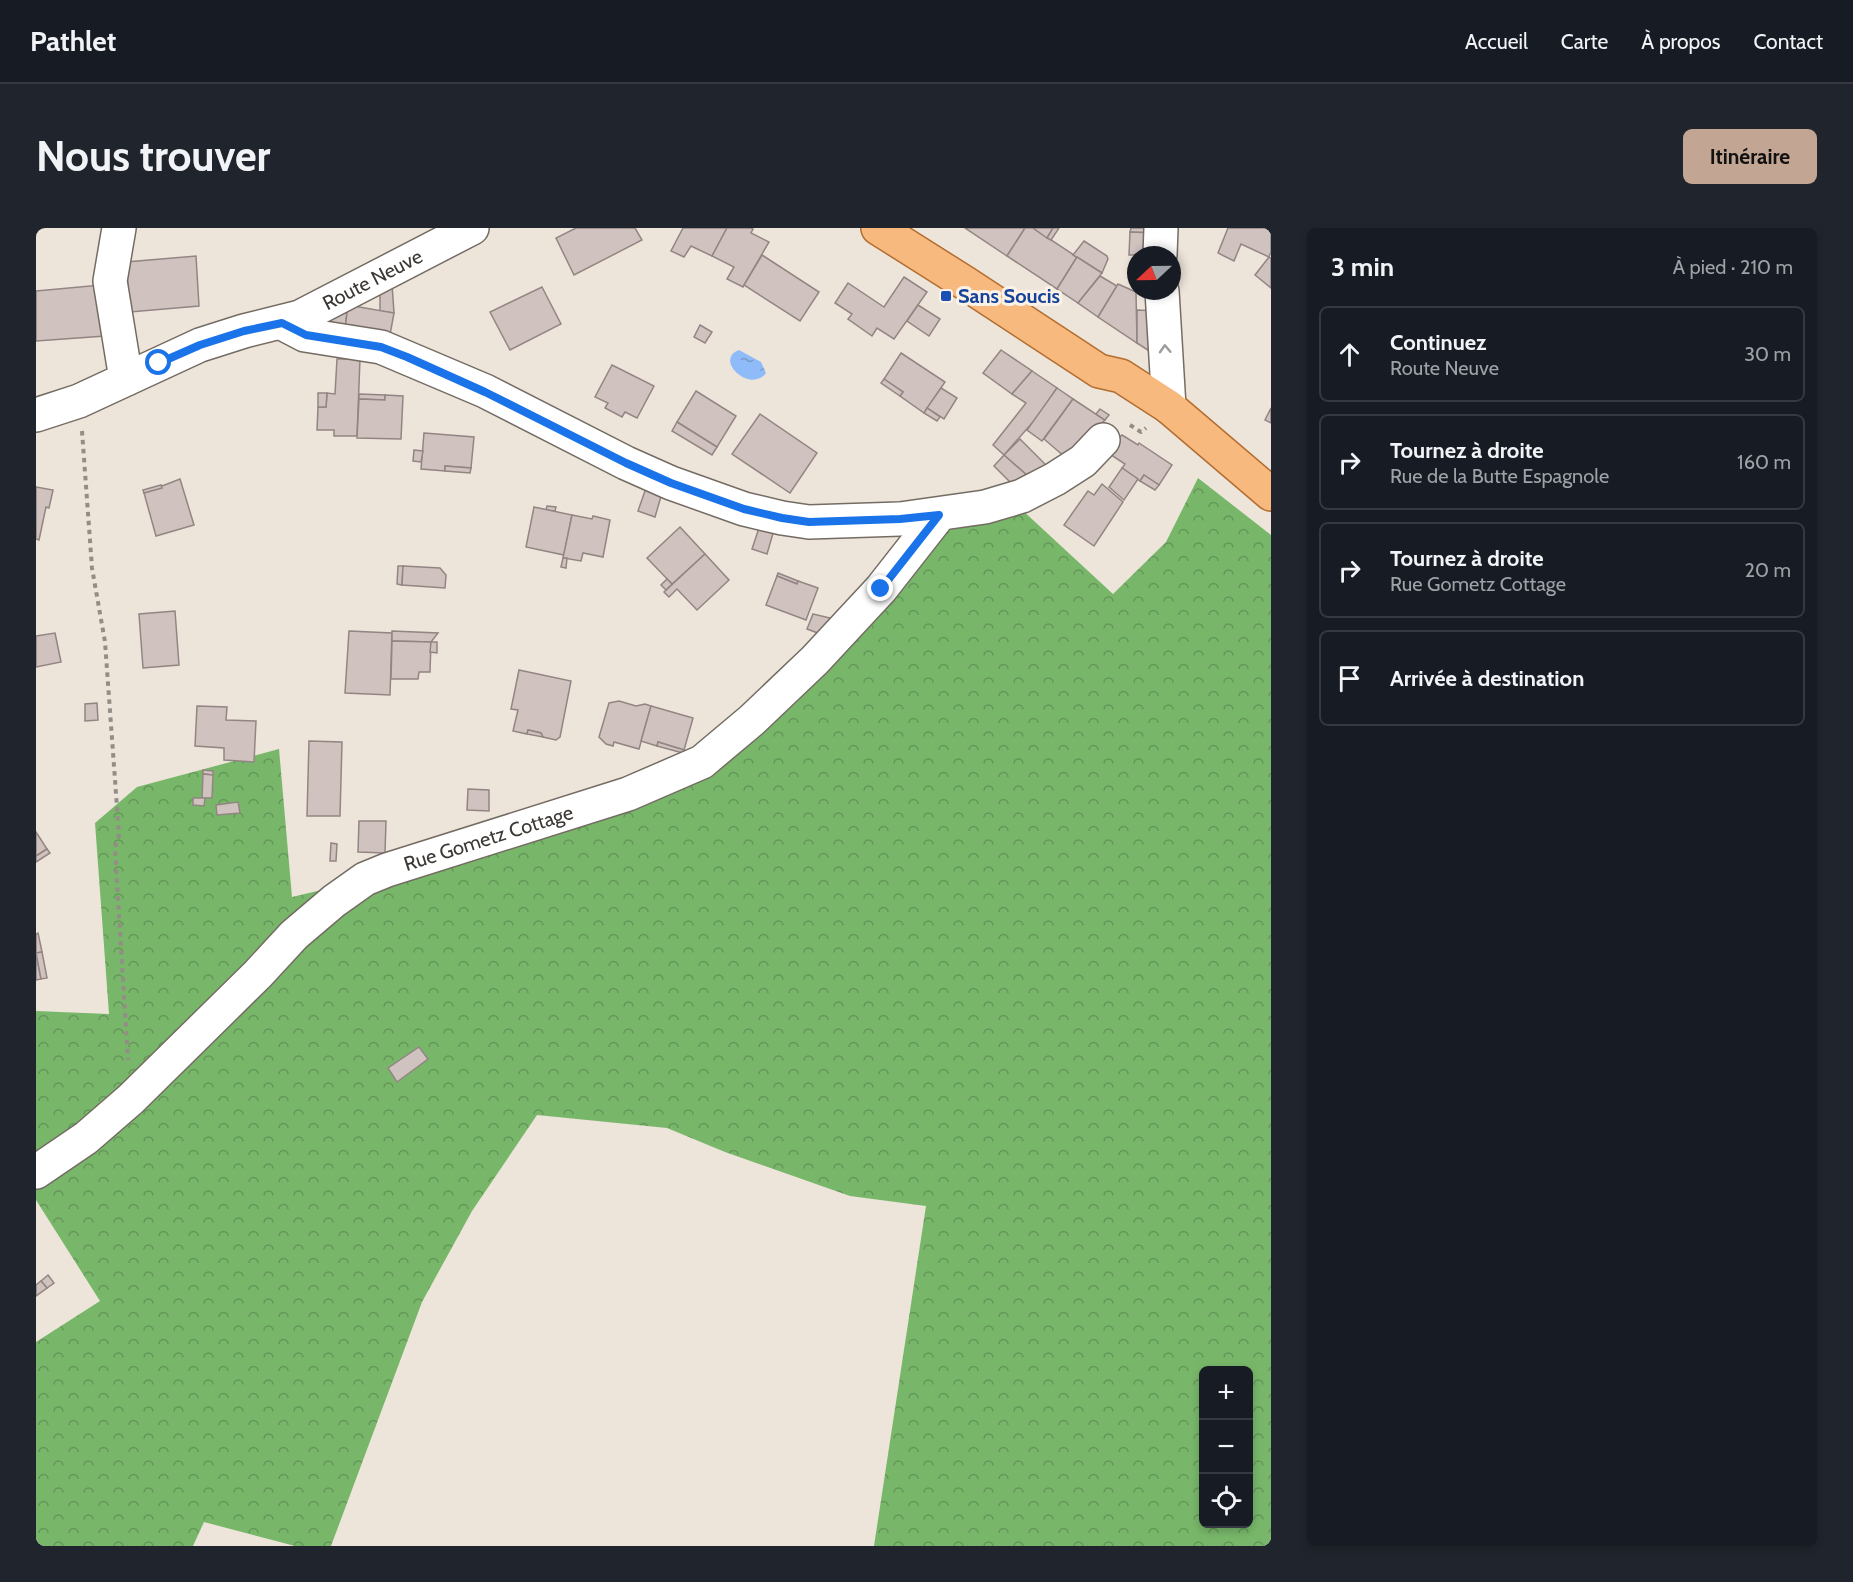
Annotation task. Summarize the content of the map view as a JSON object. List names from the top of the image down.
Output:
{
  "streets": {
    "street": ["Route Neuve", "Rue Gometz Cottage"]
  },
  "places": {
    "transit": ["Sans Soucis"]
  },
  "north": "left",
  "page": {
    "header": "Pathlet",
    "nav": [
      "Accueil",
      "Carte",
      "À propos",
      "Contact"
    ],
    "buttons": "Itinéraire",
    "title": "Nous trouver",
    "heading": ["3 min", "À pied · 210 m"],
    "list": [
      ["Continuez", "Route Neuve", "30 m"],
      ["Tournez à droite", "Rue de la Butte Espagnole", "160 m"],
      ["Tournez à droite", "Rue Gometz Cottage", "20 m"],
      "Arrivée à destination"
    ],
    "map_buttons": ["+", "−"]
  }
}
